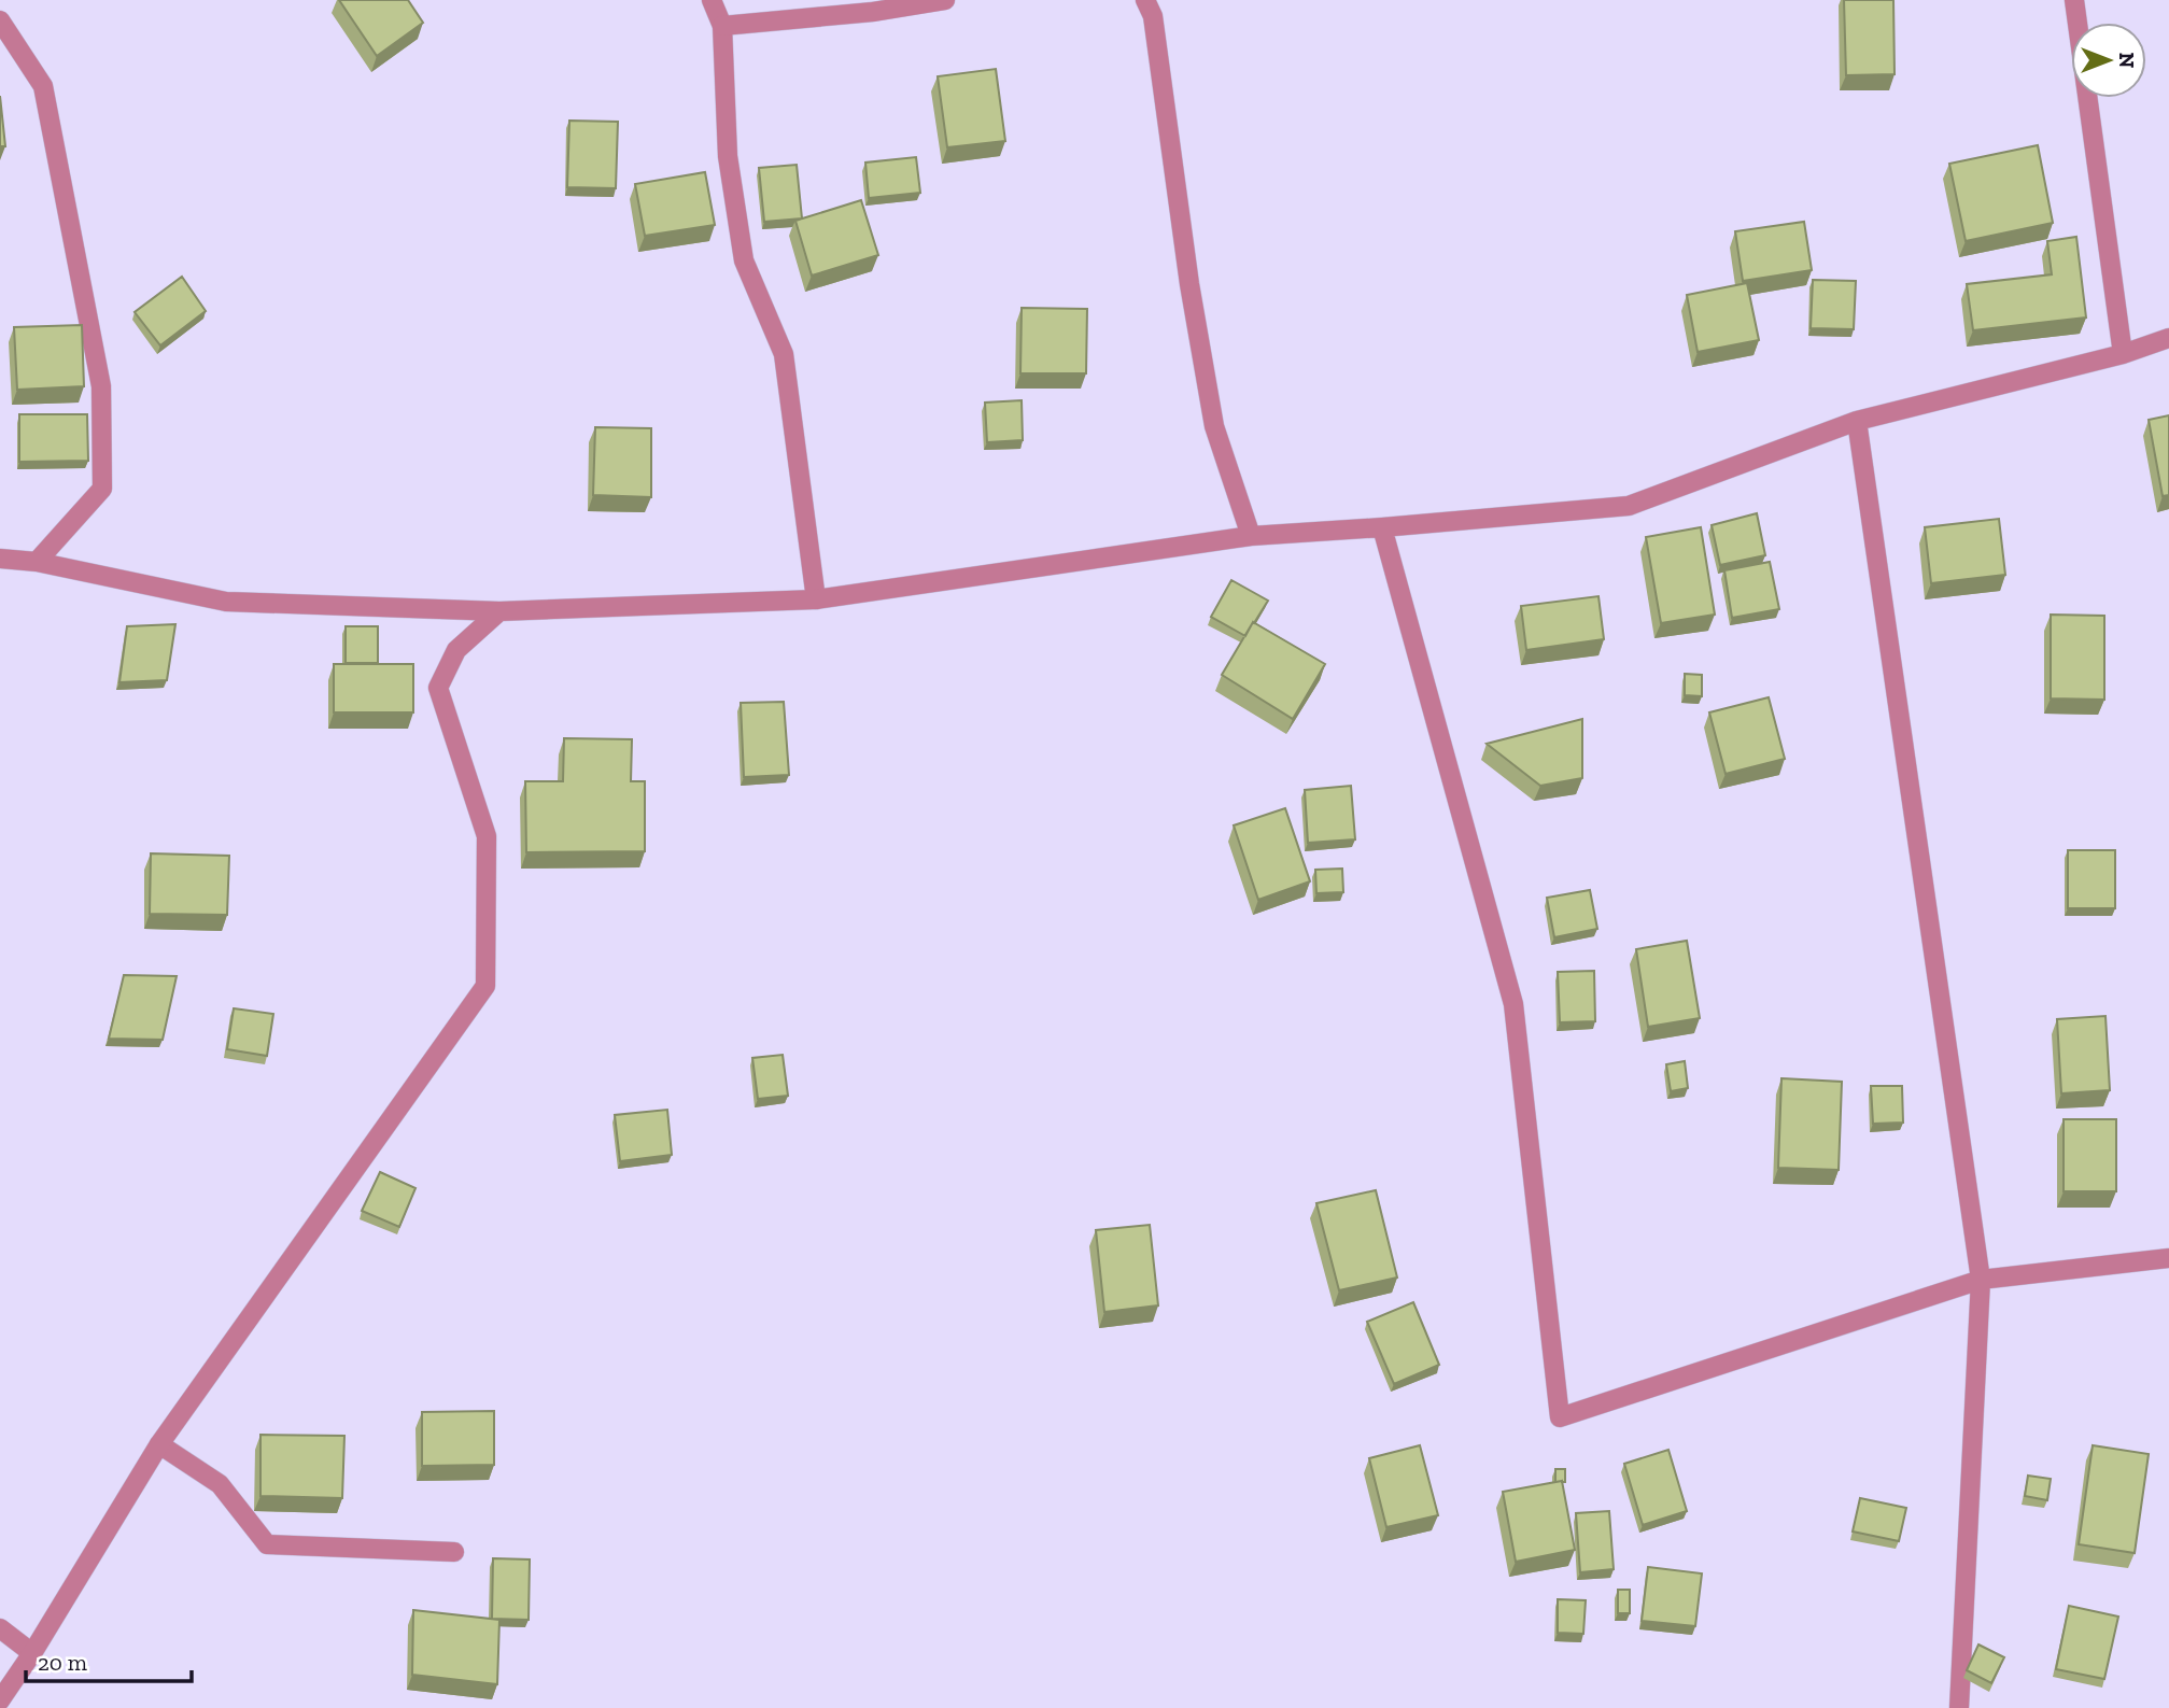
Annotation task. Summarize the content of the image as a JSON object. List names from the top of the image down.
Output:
{
  "scale_bar": "20 m",
  "north": "right"
}
